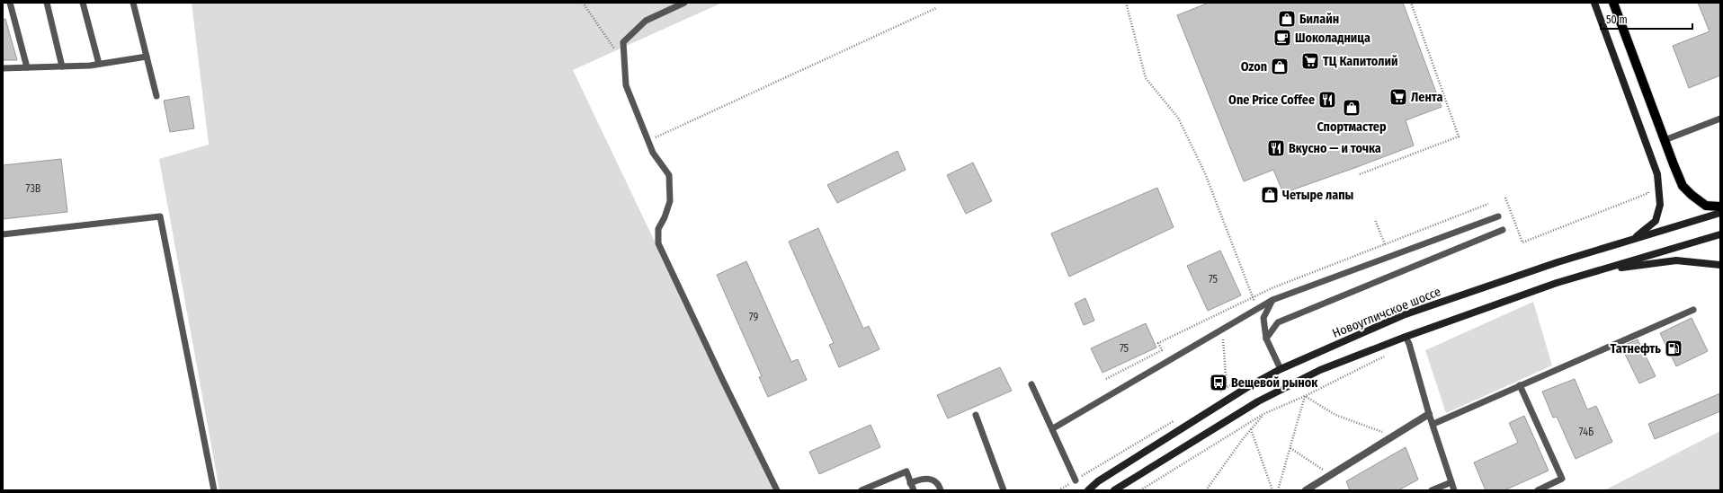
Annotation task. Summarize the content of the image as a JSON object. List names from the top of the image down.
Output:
{
  "streets": {
    "main road": ["Новоугличское шоссе"]
  },
  "places": {
    "shop": [
      "Билайн",
      "Ozon",
      "Спортмастер",
      "Четыре лапы"
    ],
    "cafe": ["Шоколадница"],
    "supermarket": ["ТЦ Капитолий", "Лента"],
    "restaurant": ["One Price Coffee", "Вкусно — и точка"],
    "fuel station": ["Татнефть"],
    "bus stop": ["Вещевой рынок"]
  },
  "house_numbers": [
    "73В",
    "75",
    "79",
    "75",
    "74Б"
  ],
  "scale_bar": "50 m"
}
